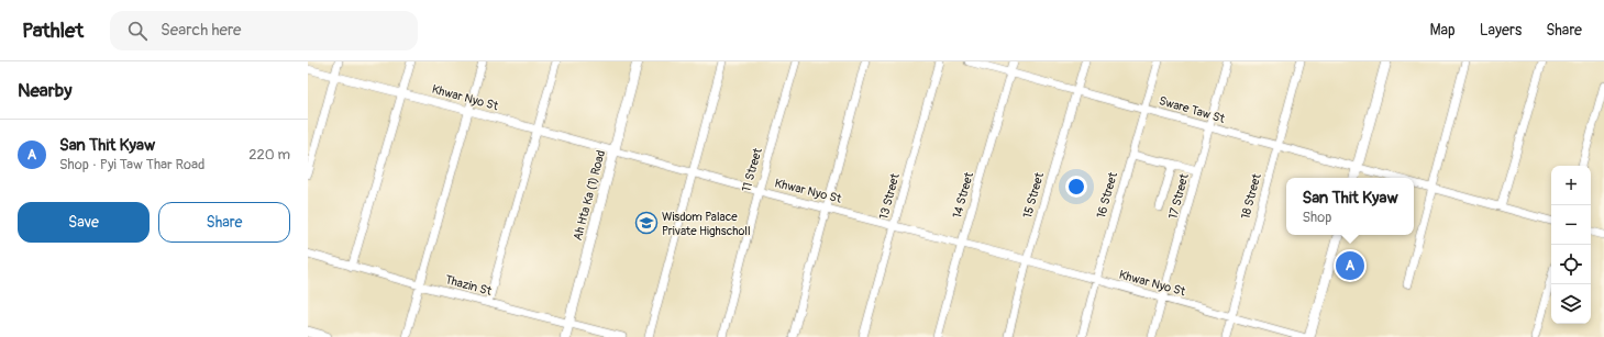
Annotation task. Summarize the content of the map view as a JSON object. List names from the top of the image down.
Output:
{
  "streets": {
    "street": [
      "Khwar Nyo St",
      "Sware Taw St",
      "11 Street",
      "Ah Hta Ka (1) Road",
      "14 Street",
      "15 Street",
      "16 Street",
      "13 Street",
      "17 Street",
      "18 Street",
      "Thazin St"
    ]
  },
  "crossings": [
    ["Khwar Nyo St", "11 Street"],
    ["Khwar Nyo St", "Ah Hta Ka (1) Road"],
    ["Khwar Nyo St", "14 Street"],
    ["Khwar Nyo St", "15 Street"],
    ["Khwar Nyo St", "16 Street"],
    ["Khwar Nyo St", "13 Street"],
    ["Khwar Nyo St", "17 Street"],
    ["Khwar Nyo St", "18 Street"],
    ["Sware Taw St", "14 Street"],
    ["Sware Taw St", "15 Street"],
    ["Sware Taw St", "16 Street"],
    ["Sware Taw St", "17 Street"],
    ["Sware Taw St", "18 Street"],
    ["Ah Hta Ka (1) Road", "Thazin St"]
  ],
  "places": {
    "school or university": ["Wisdom Palace Private Highscholl"]
  },
  "page": {
    "header": "Pathlet",
    "search": "Search here",
    "nav": ["Map", "Layers", "Share"],
    "heading": "Nearby",
    "list": [
      {
        "mark": "A",
        "name": "San Thit Kyaw",
        "note": "Shop · Pyi Taw Thar Road",
        "value": "220 m"
      }
    ],
    "map_buttons": ["+", "−"],
    "popup": ["San Thit Kyaw", "Shop"],
    "buttons": ["Save", "Share"],
    "pins": "A"
  }
}
